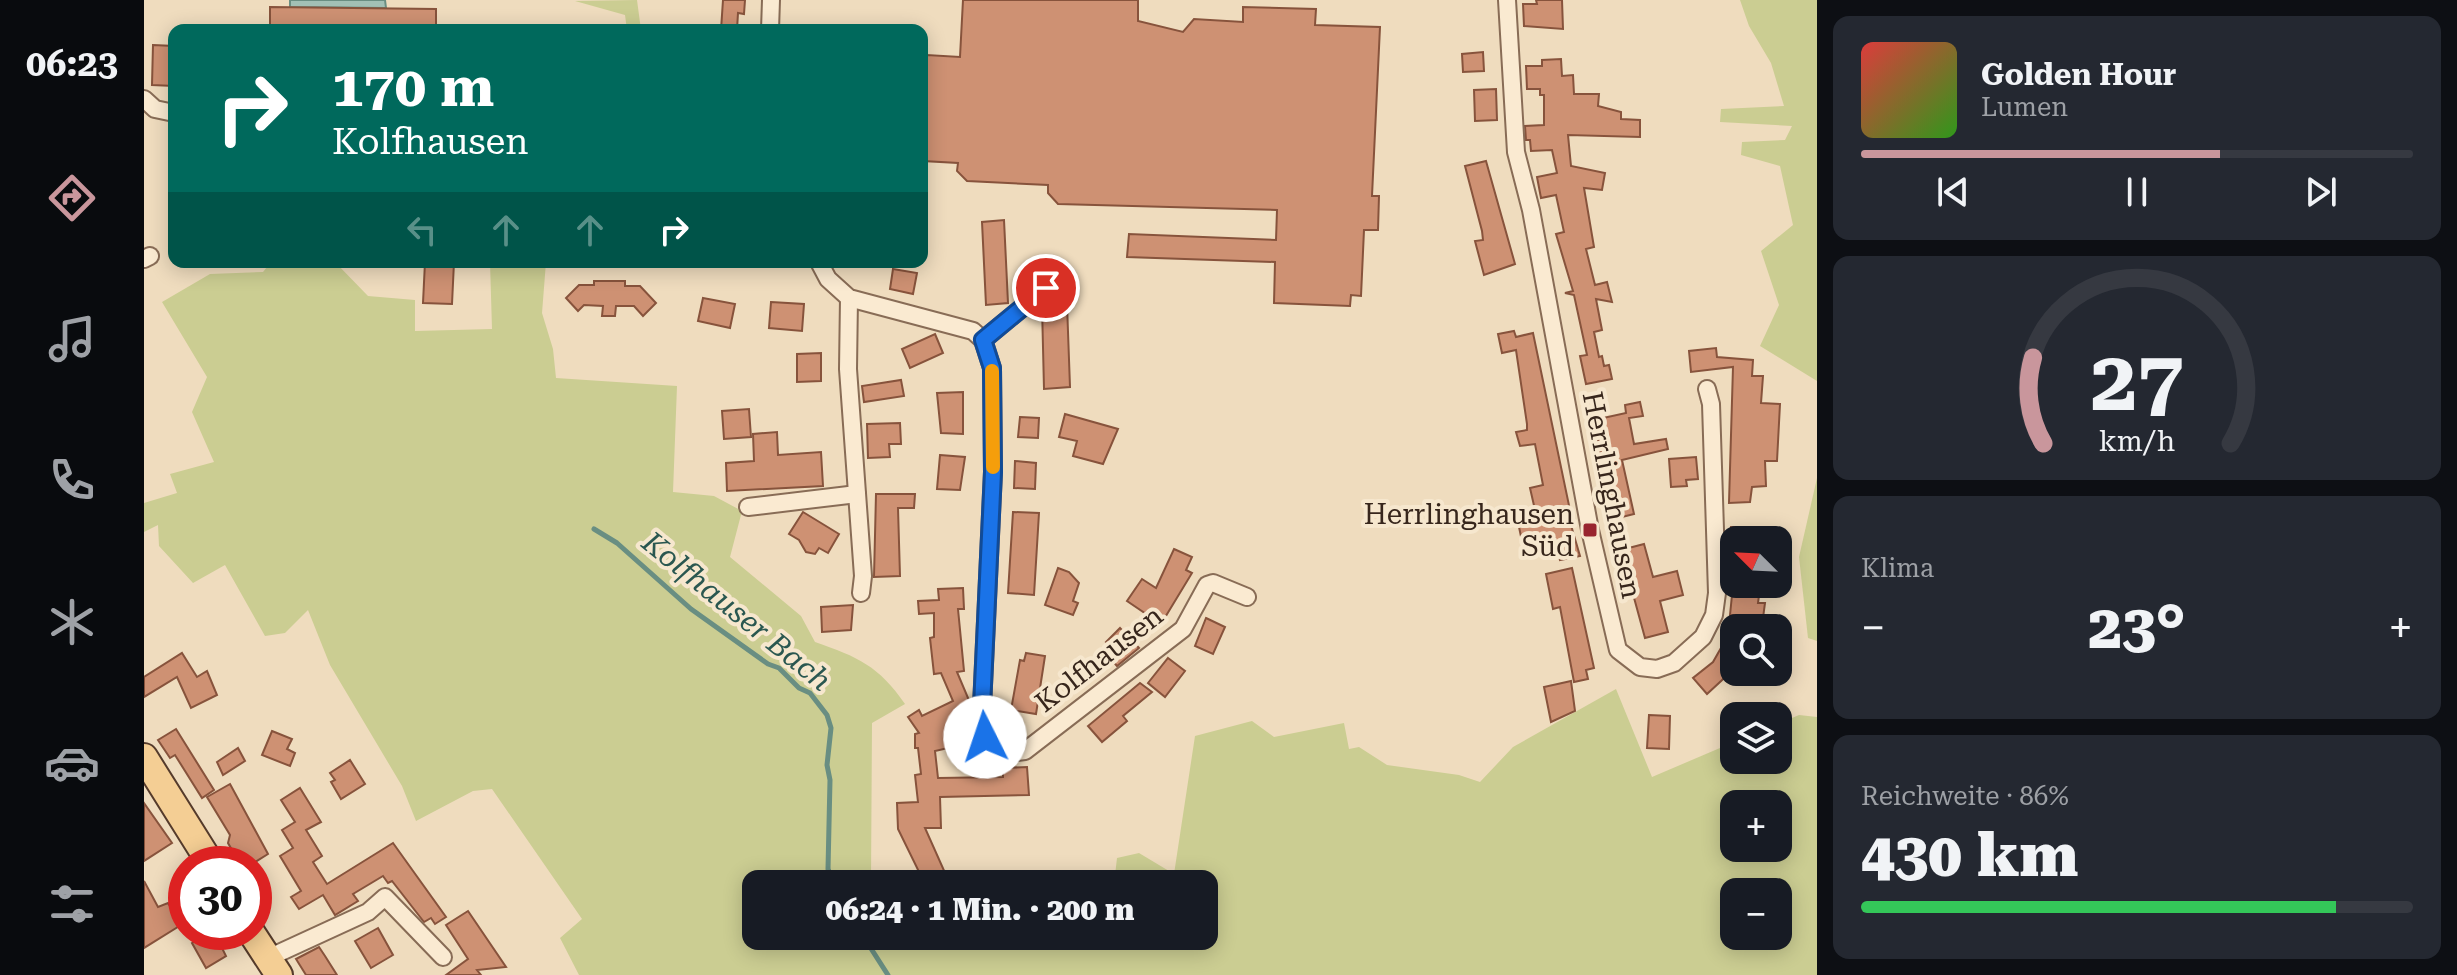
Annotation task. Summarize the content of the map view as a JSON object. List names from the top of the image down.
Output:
{
  "streets": {
    "street": ["Herrlinghausen", "Kolfhausen"]
  },
  "water": ["Kolfhauser Bach"],
  "places": {
    "transit": ["Herrlinghausen Süd"]
  },
  "north": "top left",
  "page": {
    "tabs": "06:23",
    "turn": ["170 m", "Kolfhausen"],
    "song": ["Golden Hour", "Lumen"],
    "tile": [
      "Klima",
      ["Reichweite · 86%", "430 km"]
    ],
    "map_buttons": ["+", "−"],
    "heat": ["−", "23°", "+"],
    "limit": "30",
    "trip": "06:24 · 1 Min. · 200 m",
    "gauge": ["27", "km/h"]
  }
}
